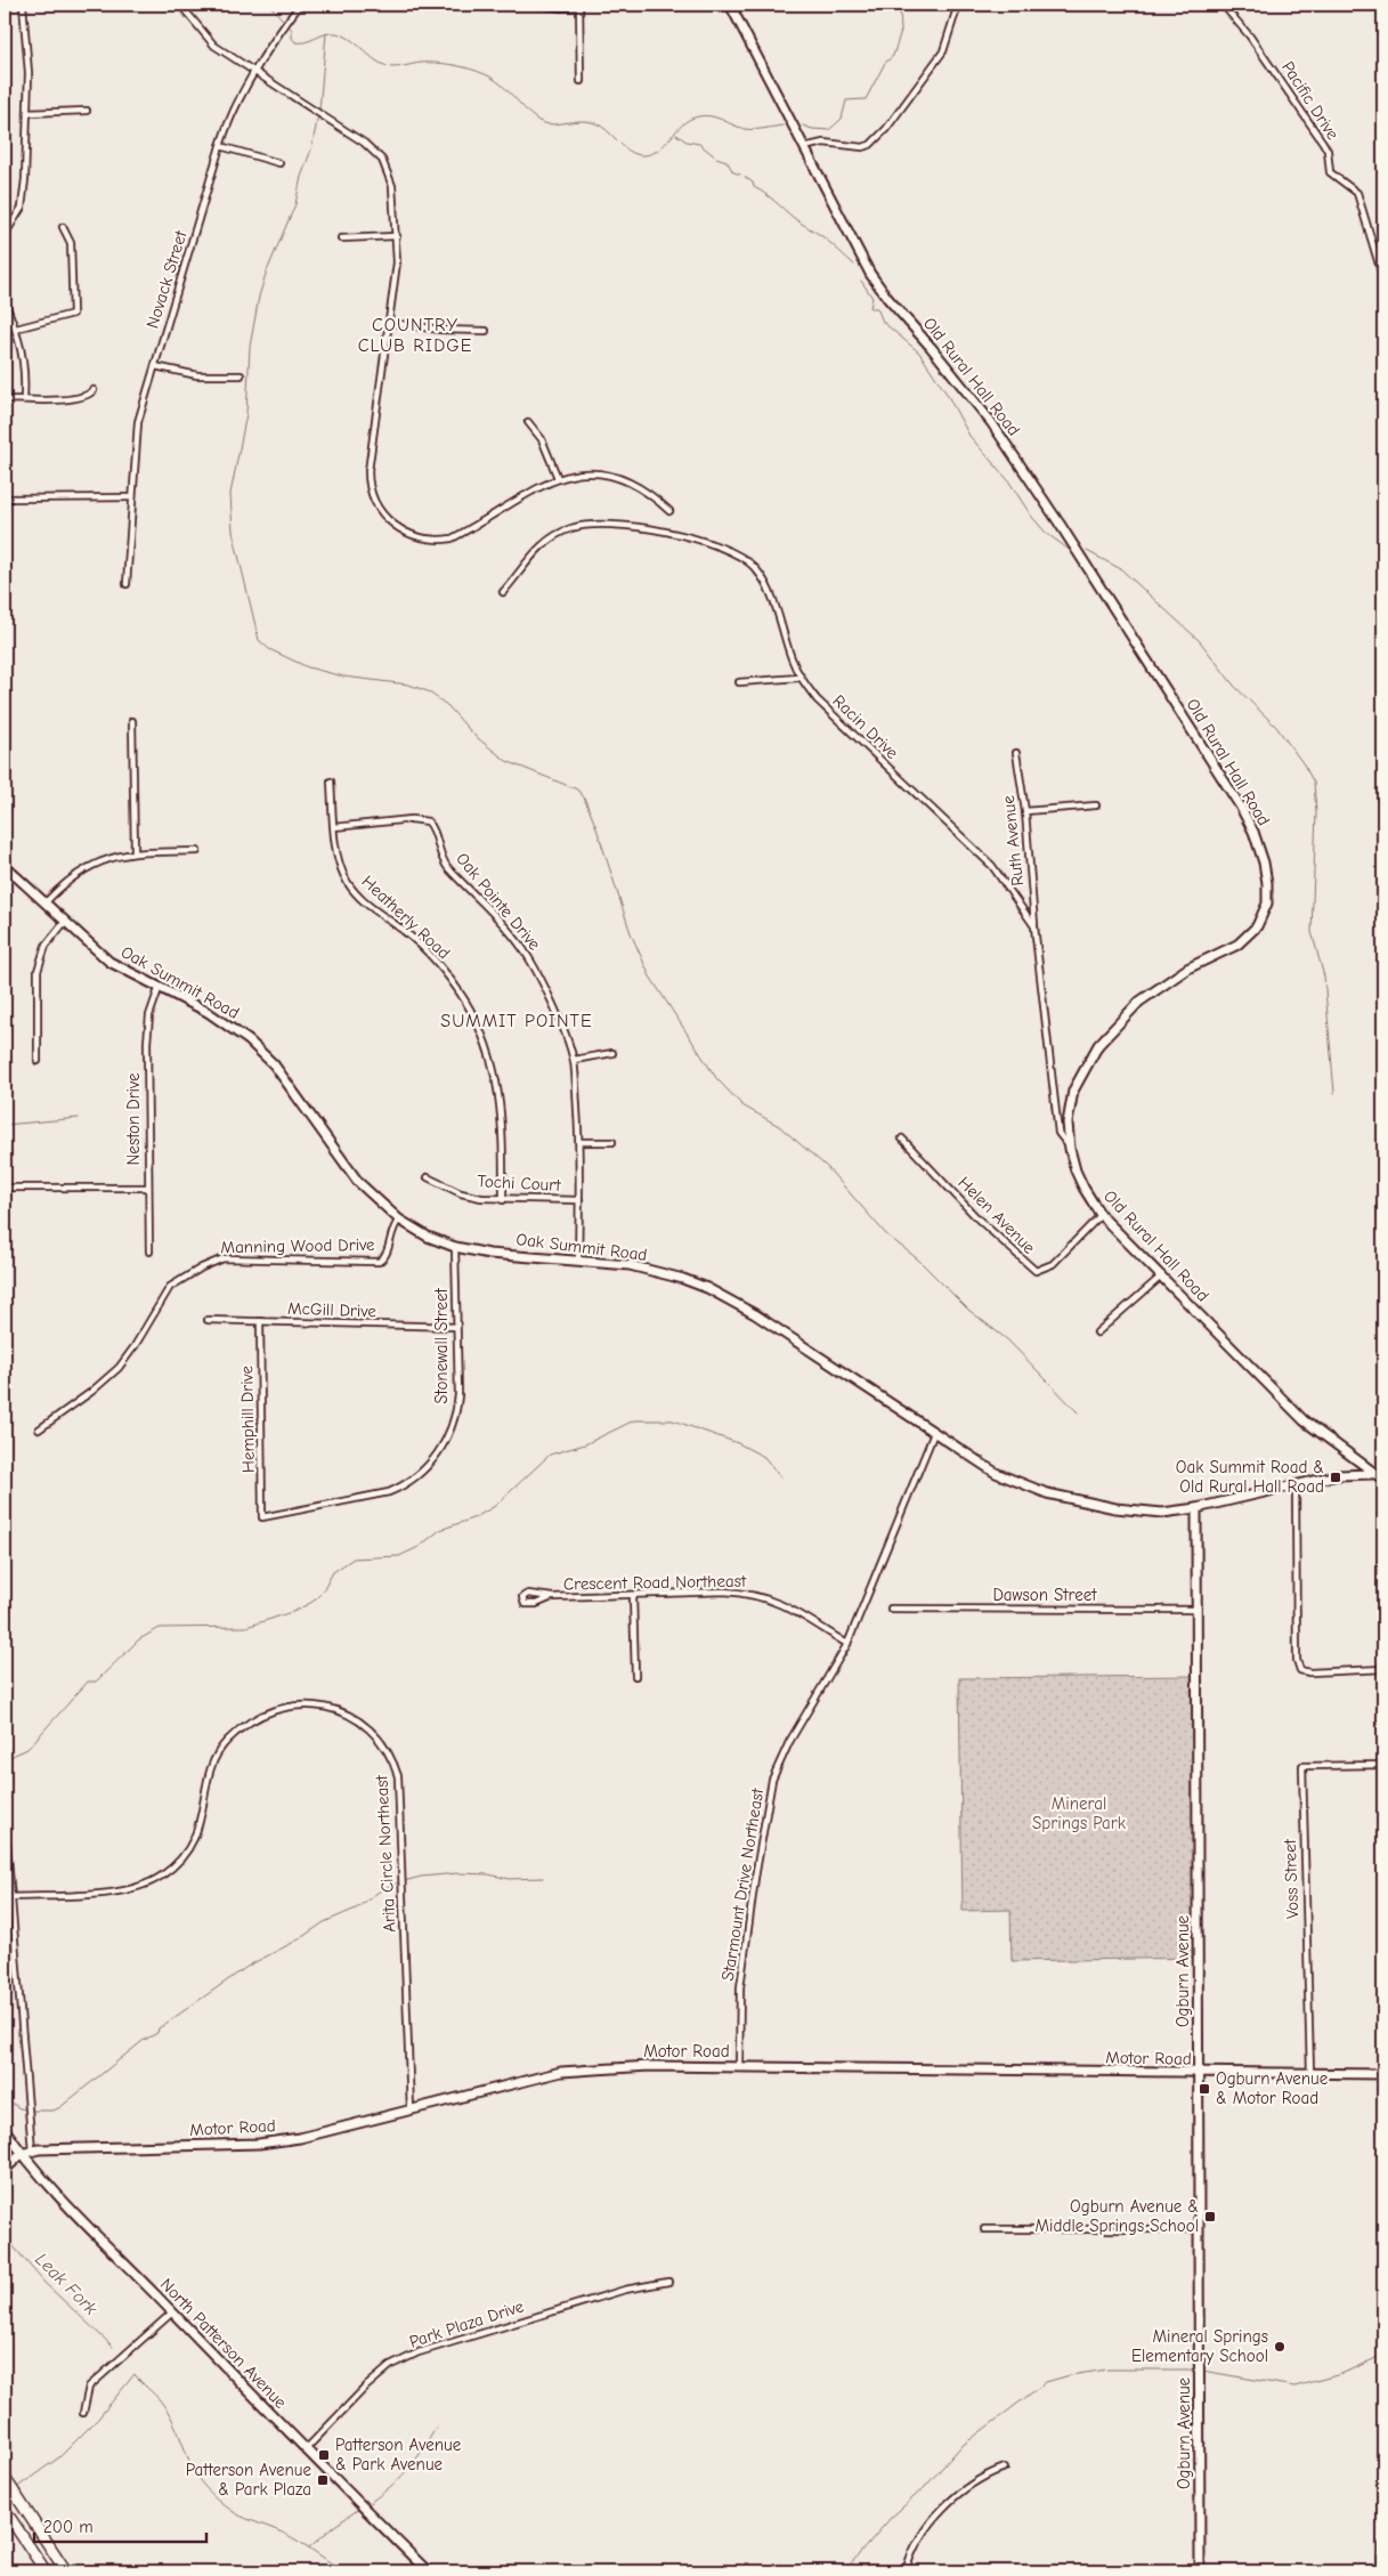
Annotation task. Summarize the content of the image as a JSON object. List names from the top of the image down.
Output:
{
  "streets": {
    "street": [
      "Pacific Drive",
      "Novack Street",
      "Old Rural Hall Road",
      "Racin Drive",
      "Ruth Avenue",
      "Oak Pointe Drive",
      "Heatherly Road",
      "Oak Summit Road",
      "Neston Drive",
      "Tochi Court",
      "Helen Avenue",
      "Manning Wood Drive",
      "McGill Drive",
      "Stonewall Street",
      "Hemphill Drive",
      "Crescent Road Northeast",
      "Dawson Street",
      "Arita Circle Northeast",
      "Voss Street",
      "Starmount Drive Northeast",
      "Ogburn Avenue",
      "Motor Road",
      "Park Plaza Drive",
      "North Patterson Avenue"
    ]
  },
  "crossings": [
    ["Old Rural Hall Road", "Racin Drive"],
    ["Old Rural Hall Road", "Oak Summit Road"],
    ["Old Rural Hall Road", "Helen Avenue"],
    ["Racin Drive", "Ruth Avenue"],
    ["Oak Pointe Drive", "Heatherly Road"],
    ["Oak Pointe Drive", "Oak Summit Road"],
    ["Oak Pointe Drive", "Tochi Court"],
    ["Heatherly Road", "Tochi Court"],
    ["Oak Summit Road", "Neston Drive"],
    ["Oak Summit Road", "Manning Wood Drive"],
    ["Oak Summit Road", "Stonewall Street"],
    ["Oak Summit Road", "Starmount Drive Northeast"],
    ["Oak Summit Road", "Ogburn Avenue"],
    ["McGill Drive", "Stonewall Street"],
    ["McGill Drive", "Hemphill Drive"],
    ["Stonewall Street", "Hemphill Drive"],
    ["Crescent Road Northeast", "Starmount Drive Northeast"],
    ["Dawson Street", "Ogburn Avenue"],
    ["Arita Circle Northeast", "Motor Road"],
    ["Voss Street", "Motor Road"],
    ["Starmount Drive Northeast", "Motor Road"],
    ["Ogburn Avenue", "Motor Road"],
    ["Motor Road", "North Patterson Avenue"],
    ["Park Plaza Drive", "North Patterson Avenue"]
  ],
  "districts": ["COUNTRY CLUB RIDGE", "SUMMIT POINTE"],
  "water": ["Leak Fork"],
  "parks": ["Mineral Springs Park"],
  "places": {
    "transit": [
      "Oak Summit Road & Old Rural Hall Road",
      "Ogburn Avenue & Motor Road",
      "Ogburn Avenue & Middle Springs School",
      "Patterson Avenue & Park Avenue",
      "Patterson Avenue & Park Plaza"
    ],
    "other": ["Mineral Springs Elementary School"]
  },
  "scale_bar": "200 m"
}
